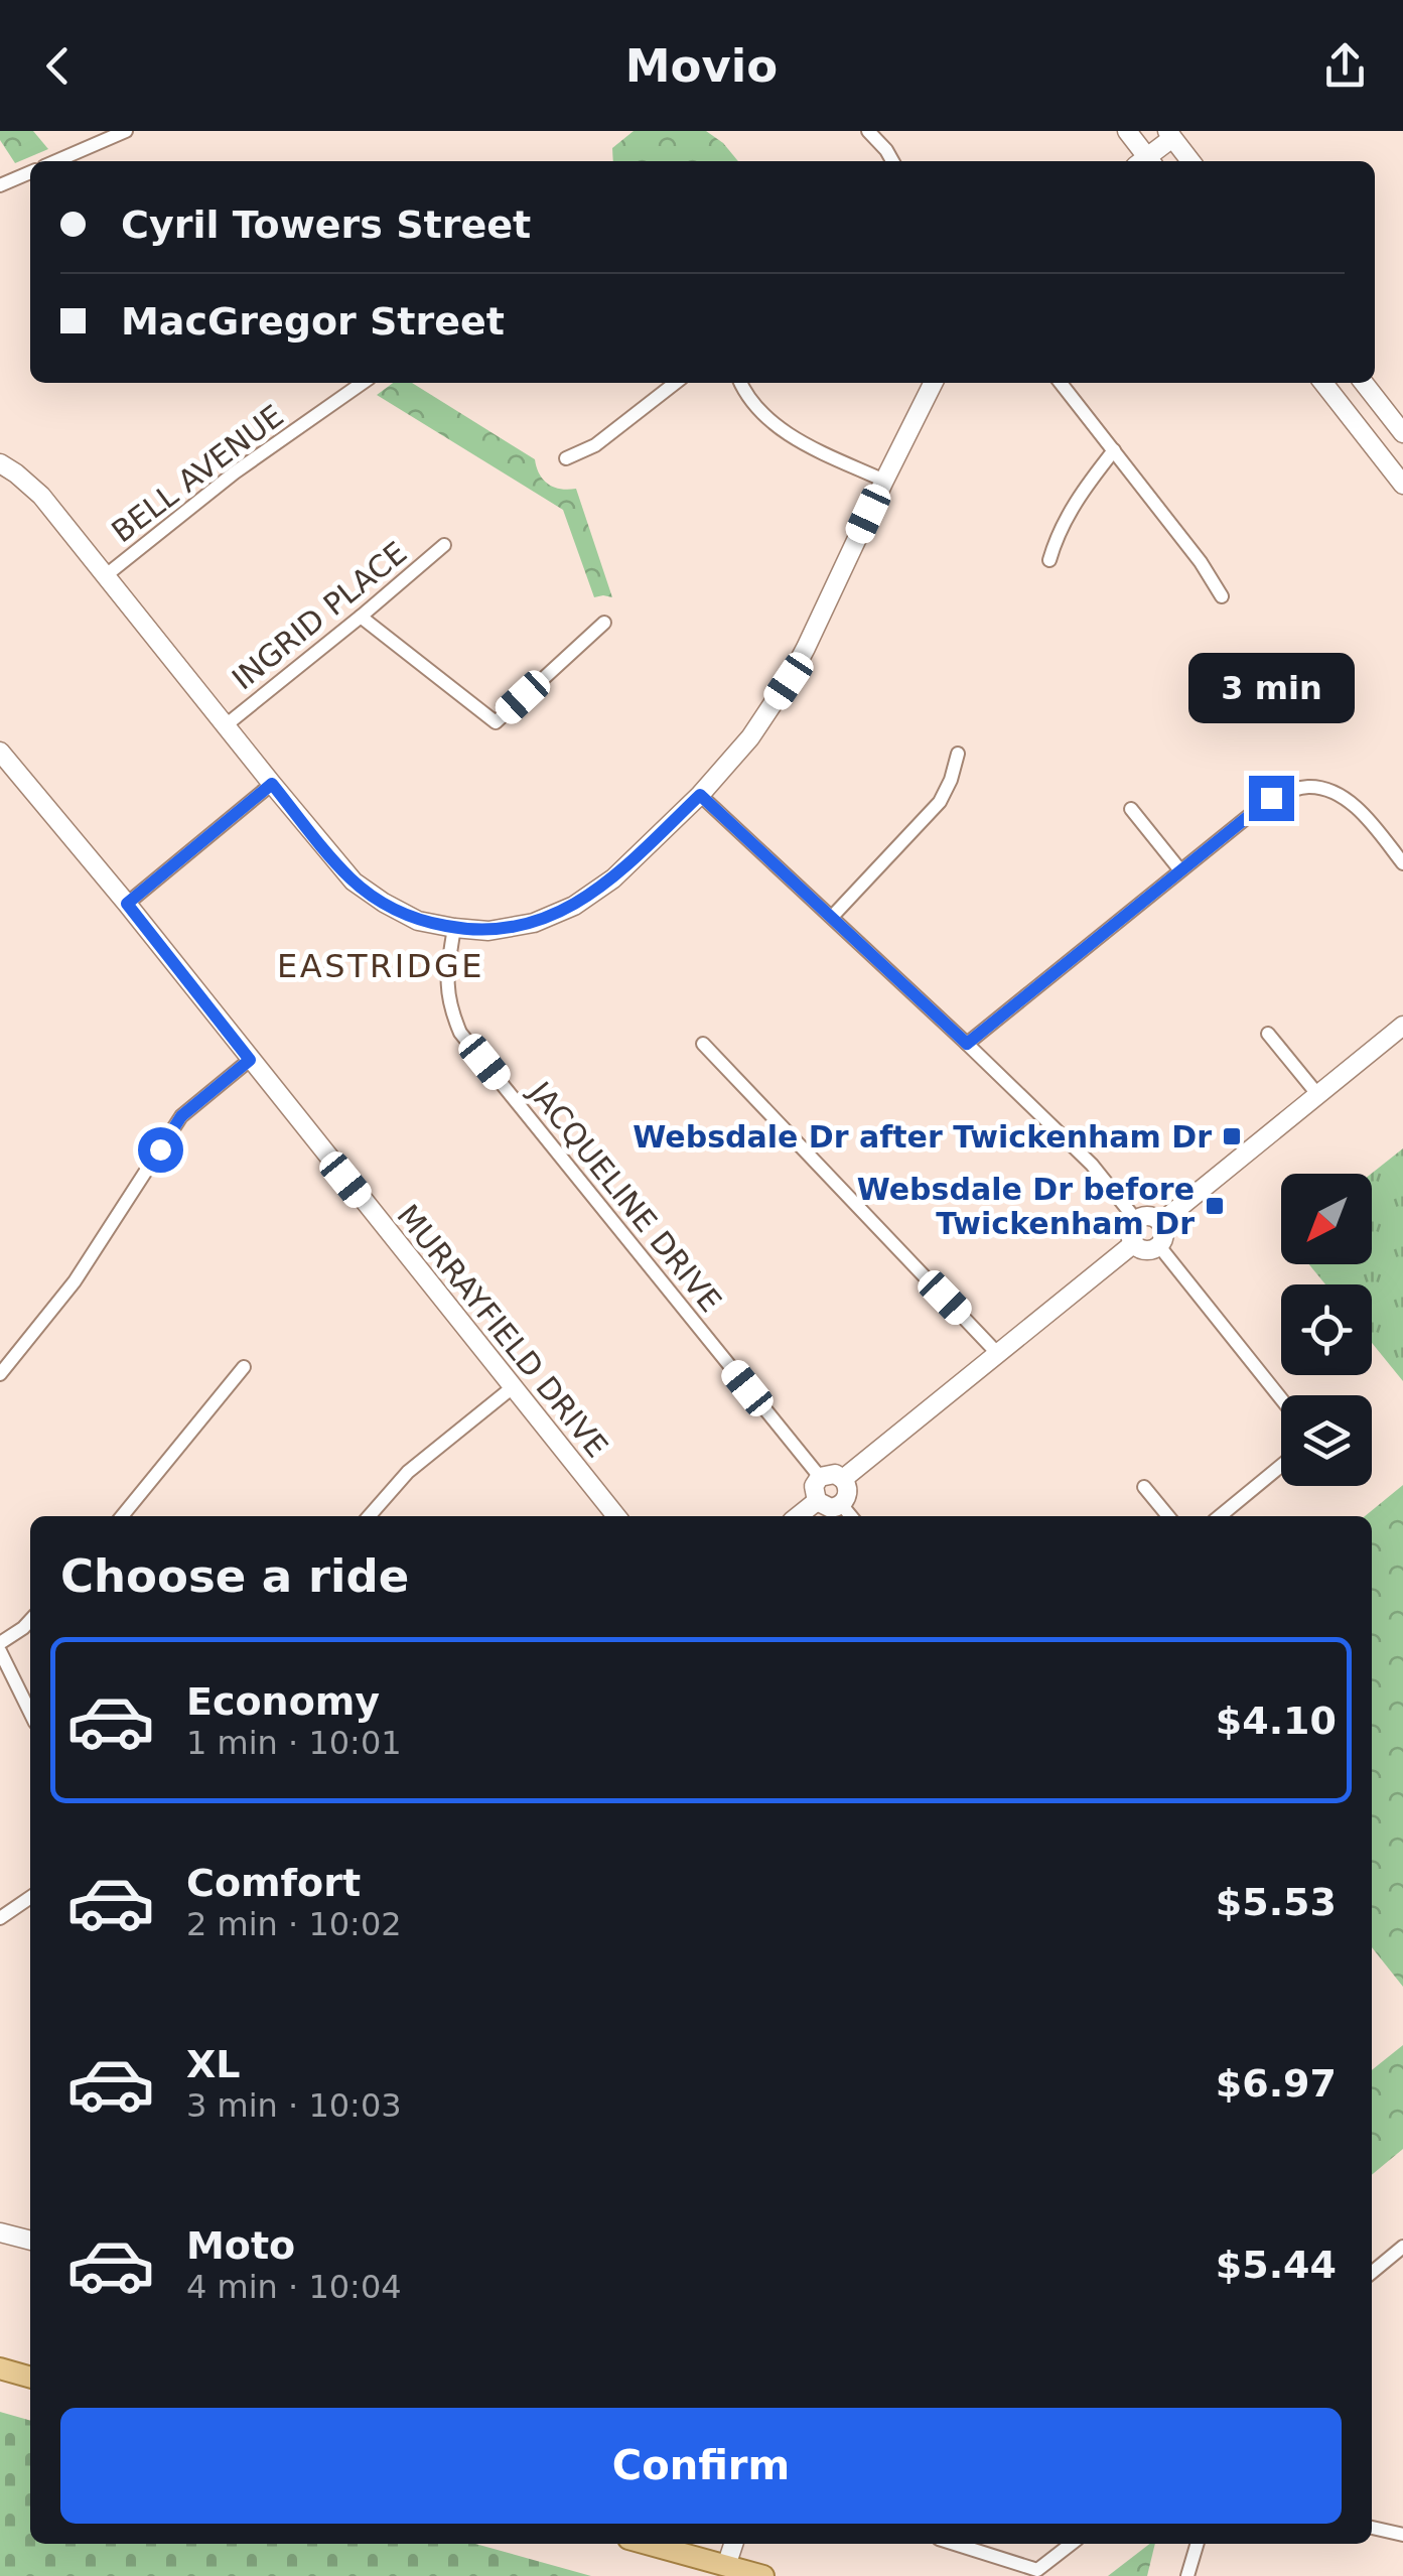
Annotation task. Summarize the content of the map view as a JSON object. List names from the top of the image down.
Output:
{
  "streets": {
    "street": [
      "BELL AVENUE",
      "INGRID PLACE",
      "JACQUELINE DRIVE",
      "MURRAYFIELD DRIVE"
    ]
  },
  "districts": ["EASTRIDGE"],
  "places": {
    "transit": ["Websdale Dr after Twickenham Dr", "Websdale Dr before Twickenham Dr"]
  },
  "north": "bottom left",
  "page": {
    "header": "Movio",
    "banner": ["Cyril Towers Street", "MacGregor Street"],
    "bubble": "3 min",
    "heading": "Choose a ride",
    "list": [
      {
        "name": "Economy",
        "note": "1 min · 10:01",
        "value": "$4.10"
      },
      {
        "name": "Comfort",
        "note": "2 min · 10:02",
        "value": "$5.53"
      },
      {
        "name": "XL",
        "note": "3 min · 10:03",
        "value": "$6.97"
      },
      {
        "name": "Moto",
        "note": "4 min · 10:04",
        "value": "$5.44"
      }
    ],
    "buttons": "Confirm"
  }
}
